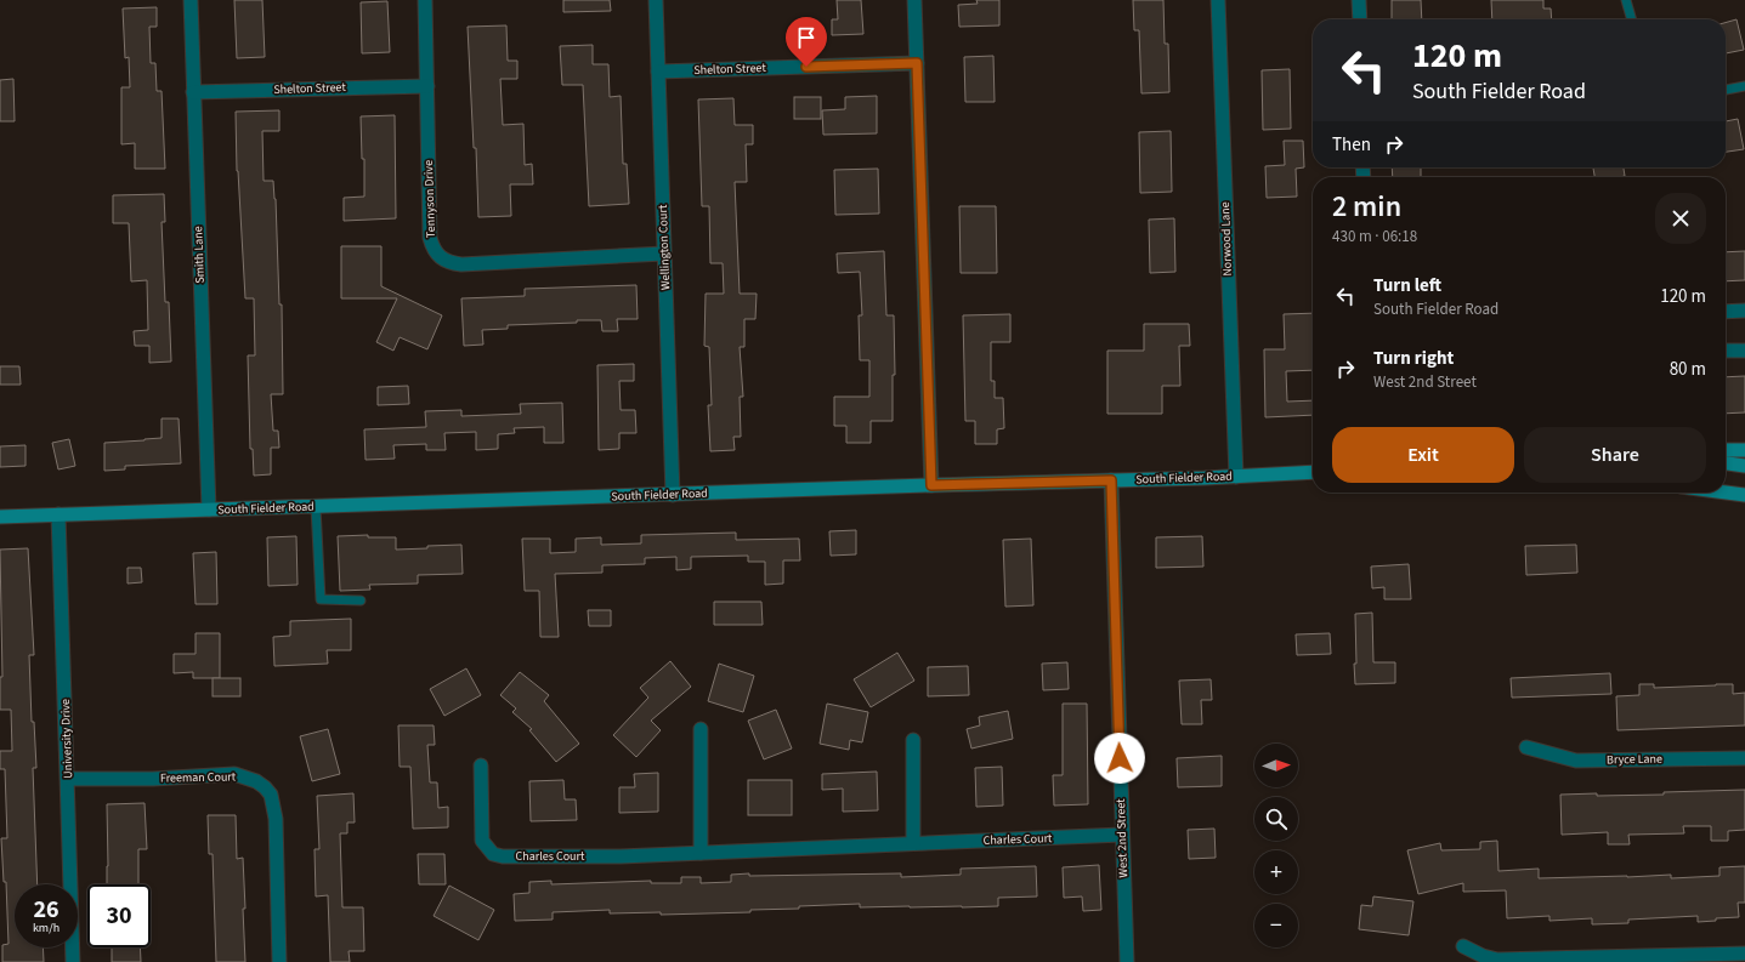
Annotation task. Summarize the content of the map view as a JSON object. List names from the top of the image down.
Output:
{
  "streets": {
    "main road": ["South Fielder Road"],
    "street": [
      "Shelton Street",
      "Tennyson Drive",
      "Norwood Lane",
      "Wellington Court",
      "Smith Lane",
      "University Drive",
      "Bryce Lane",
      "Freeman Court",
      "West 2nd Street",
      "Charles Court"
    ]
  },
  "crossings": [
    ["Shelton Street", "Tennyson Drive"],
    ["Shelton Street", "Wellington Court"],
    ["Shelton Street", "Smith Lane"],
    ["Tennyson Drive", "Wellington Court"],
    ["Norwood Lane", "South Fielder Road"],
    ["Wellington Court", "South Fielder Road"],
    ["Smith Lane", "South Fielder Road"],
    ["South Fielder Road", "University Drive"],
    ["South Fielder Road", "West 2nd Street"],
    ["University Drive", "Freeman Court"],
    ["West 2nd Street", "Charles Court"]
  ],
  "north": "right",
  "page": {
    "turn": ["120 m", "South Fielder Road"],
    "then": "Then",
    "heading": ["2 min", "430 m · 06:18"],
    "list": [
      {
        "name": "Turn left",
        "note": "South Fielder Road",
        "value": "120 m"
      },
      {
        "name": "Turn right",
        "note": "West 2nd Street",
        "value": "80 m"
      }
    ],
    "buttons": ["Exit", "Share"],
    "map_buttons": ["+", "−"],
    "speed": "26 km/h",
    "limit": "30"
  }
}
